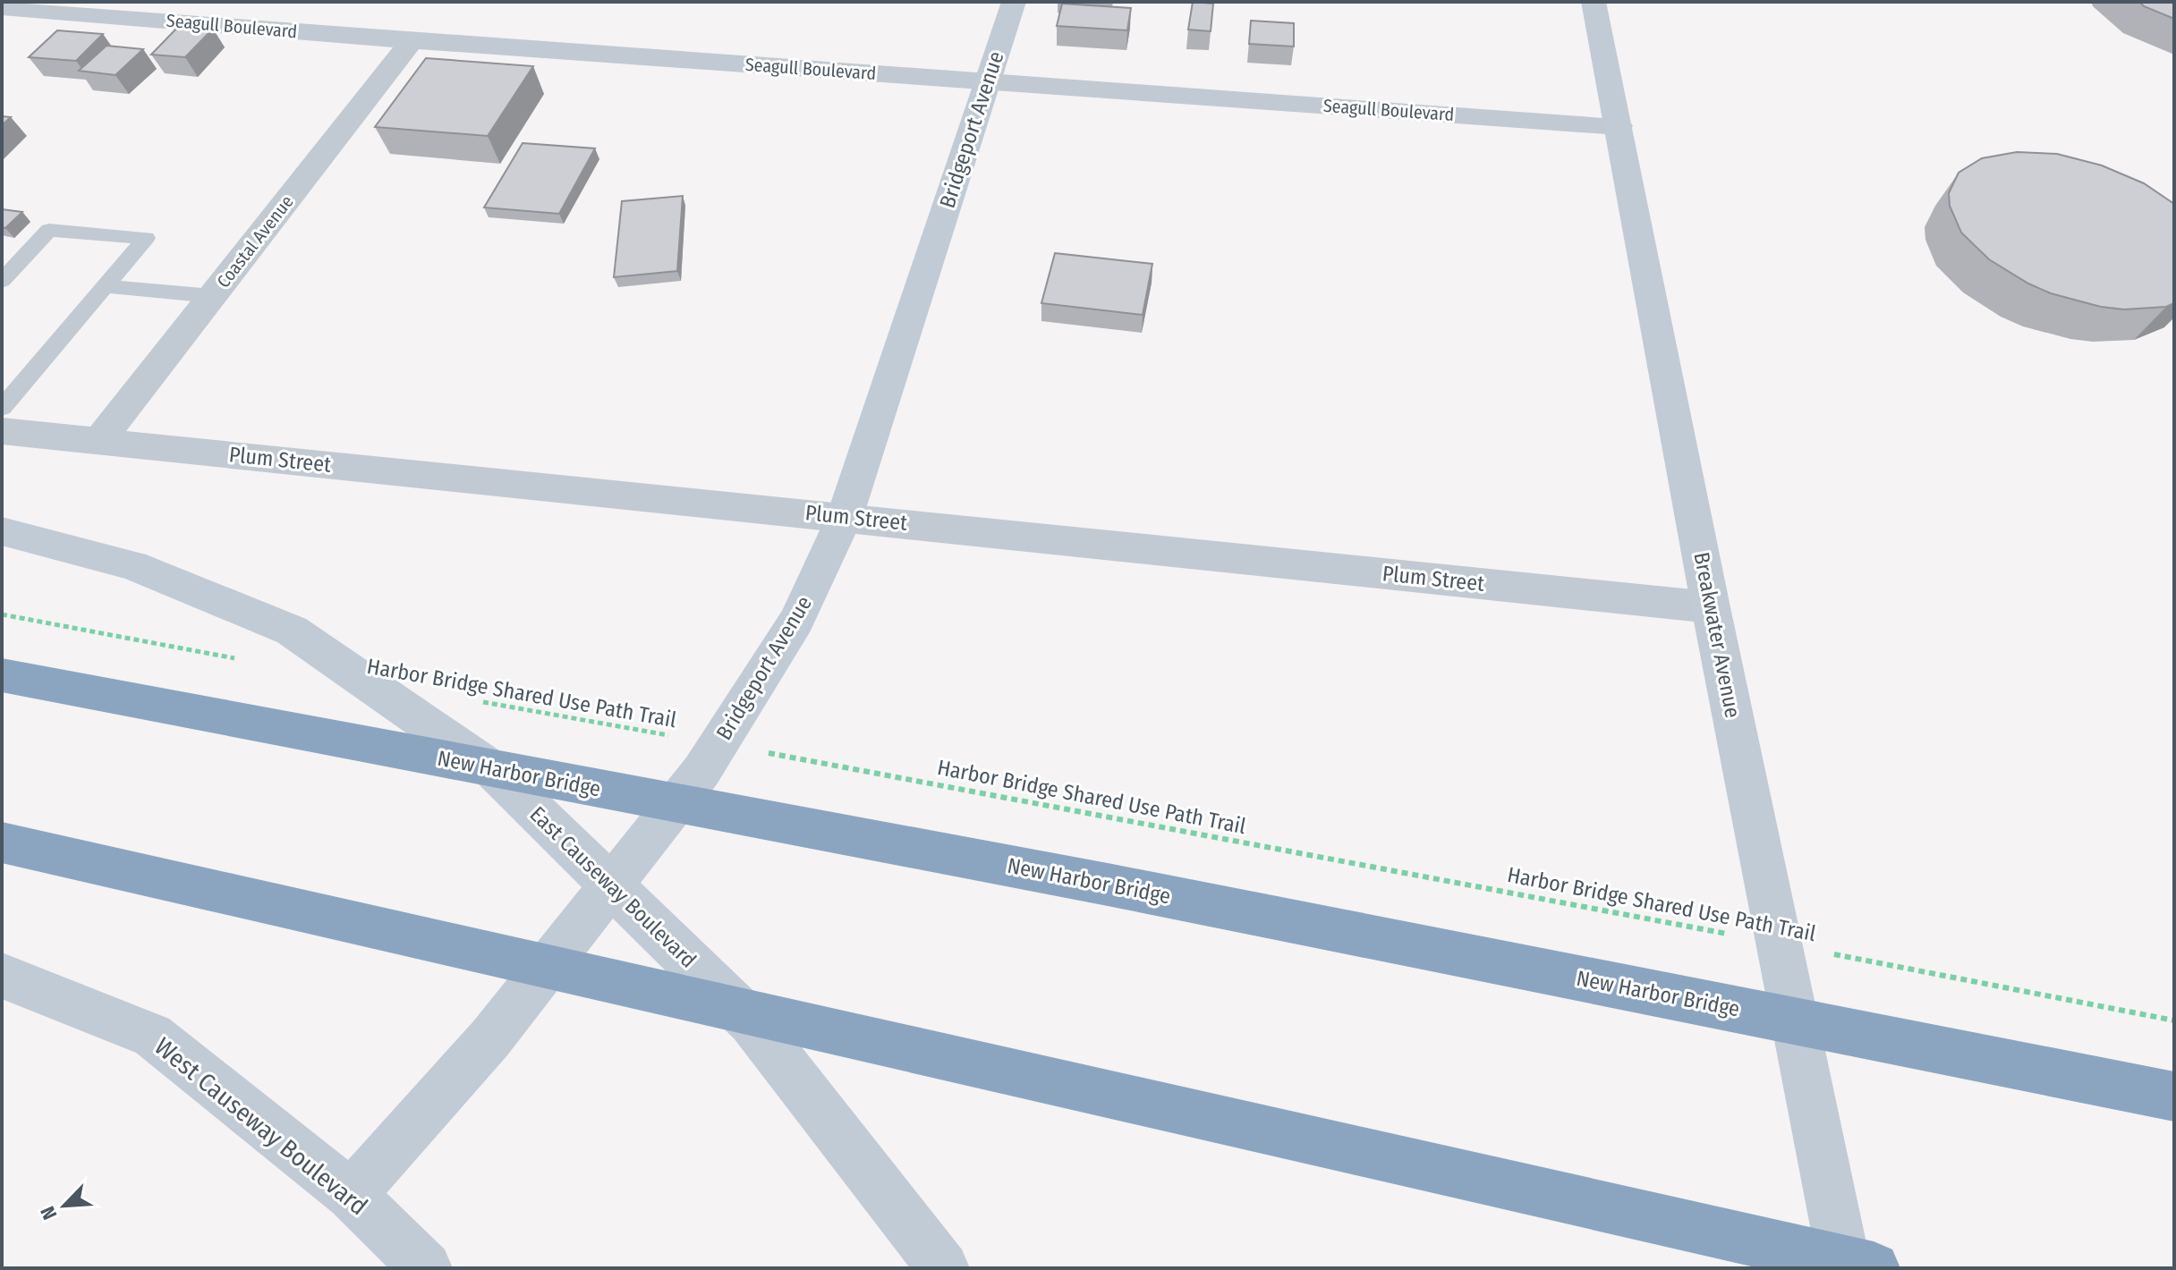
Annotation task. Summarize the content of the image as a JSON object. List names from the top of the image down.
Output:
{
  "streets": {
    "highway": ["New Harbor Bridge"],
    "street": [
      "Seagull Boulevard",
      "Bridgeport Avenue",
      "Coastal Avenue",
      "Plum Street",
      "Breakwater Avenue",
      "East Causeway Boulevard",
      "West Causeway Boulevard"
    ],
    "path": ["Harbor Bridge Shared Use Path Trail"]
  },
  "crossings": [
    ["Seagull Boulevard", "Bridgeport Avenue"],
    ["Seagull Boulevard", "Coastal Avenue"],
    ["Seagull Boulevard", "Breakwater Avenue"],
    ["Bridgeport Avenue", "Plum Street"],
    ["Bridgeport Avenue", "East Causeway Boulevard"],
    ["Bridgeport Avenue", "West Causeway Boulevard"],
    ["Coastal Avenue", "Plum Street"],
    ["Plum Street", "Breakwater Avenue"]
  ],
  "north": "bottom left"
}
